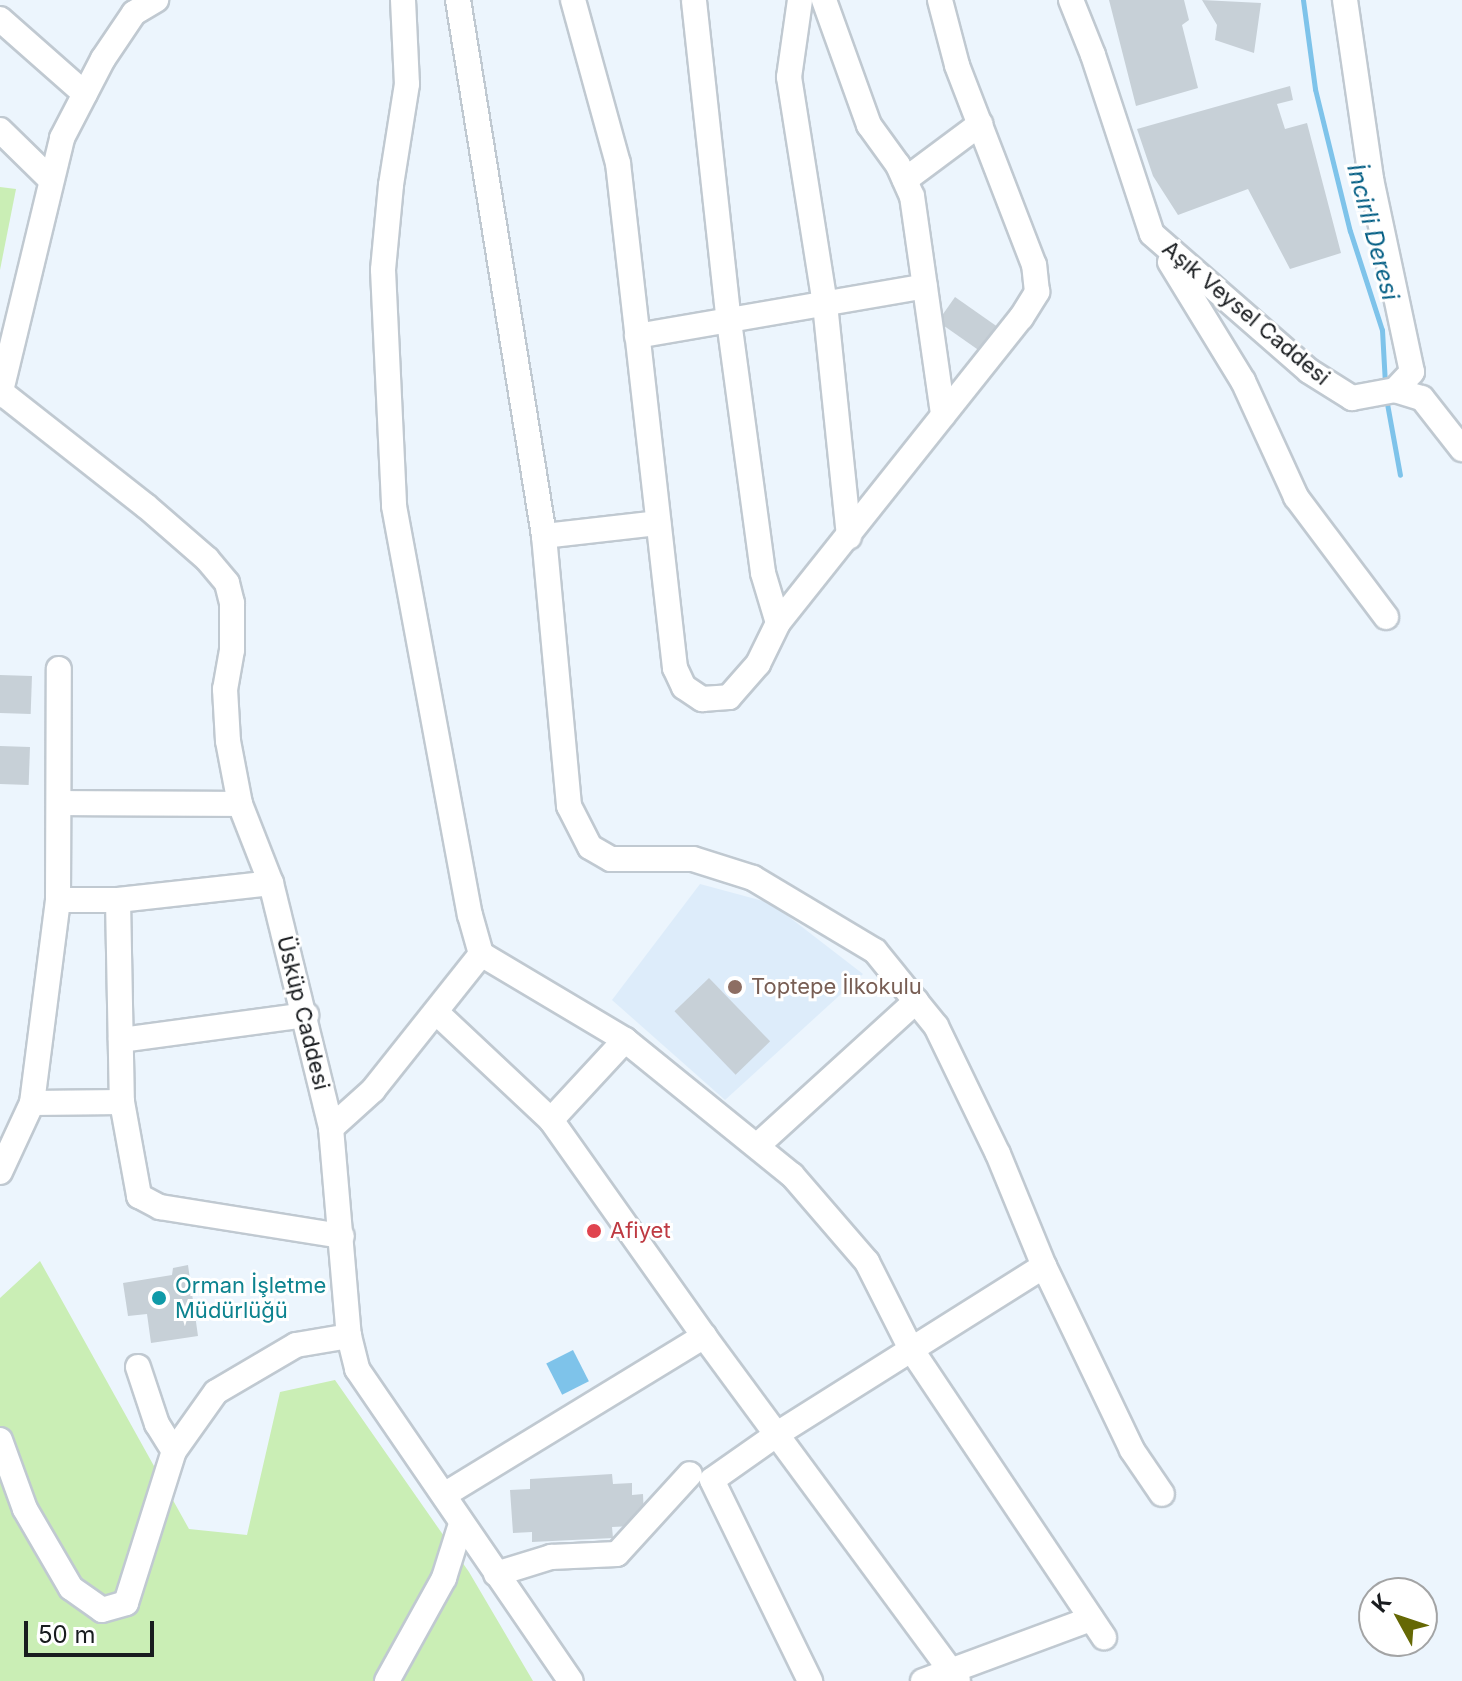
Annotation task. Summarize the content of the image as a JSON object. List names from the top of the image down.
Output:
{
  "streets": {
    "street": ["Aşık Veysel Caddesi", "Üsküp Caddesi"]
  },
  "water": ["İncirli Deresi"],
  "places": ["Toptepe İlkokulu", "Afiyet", "Orman İşletme Müdürlüğü"],
  "scale_bar": "50 m",
  "north": "top left"
}
